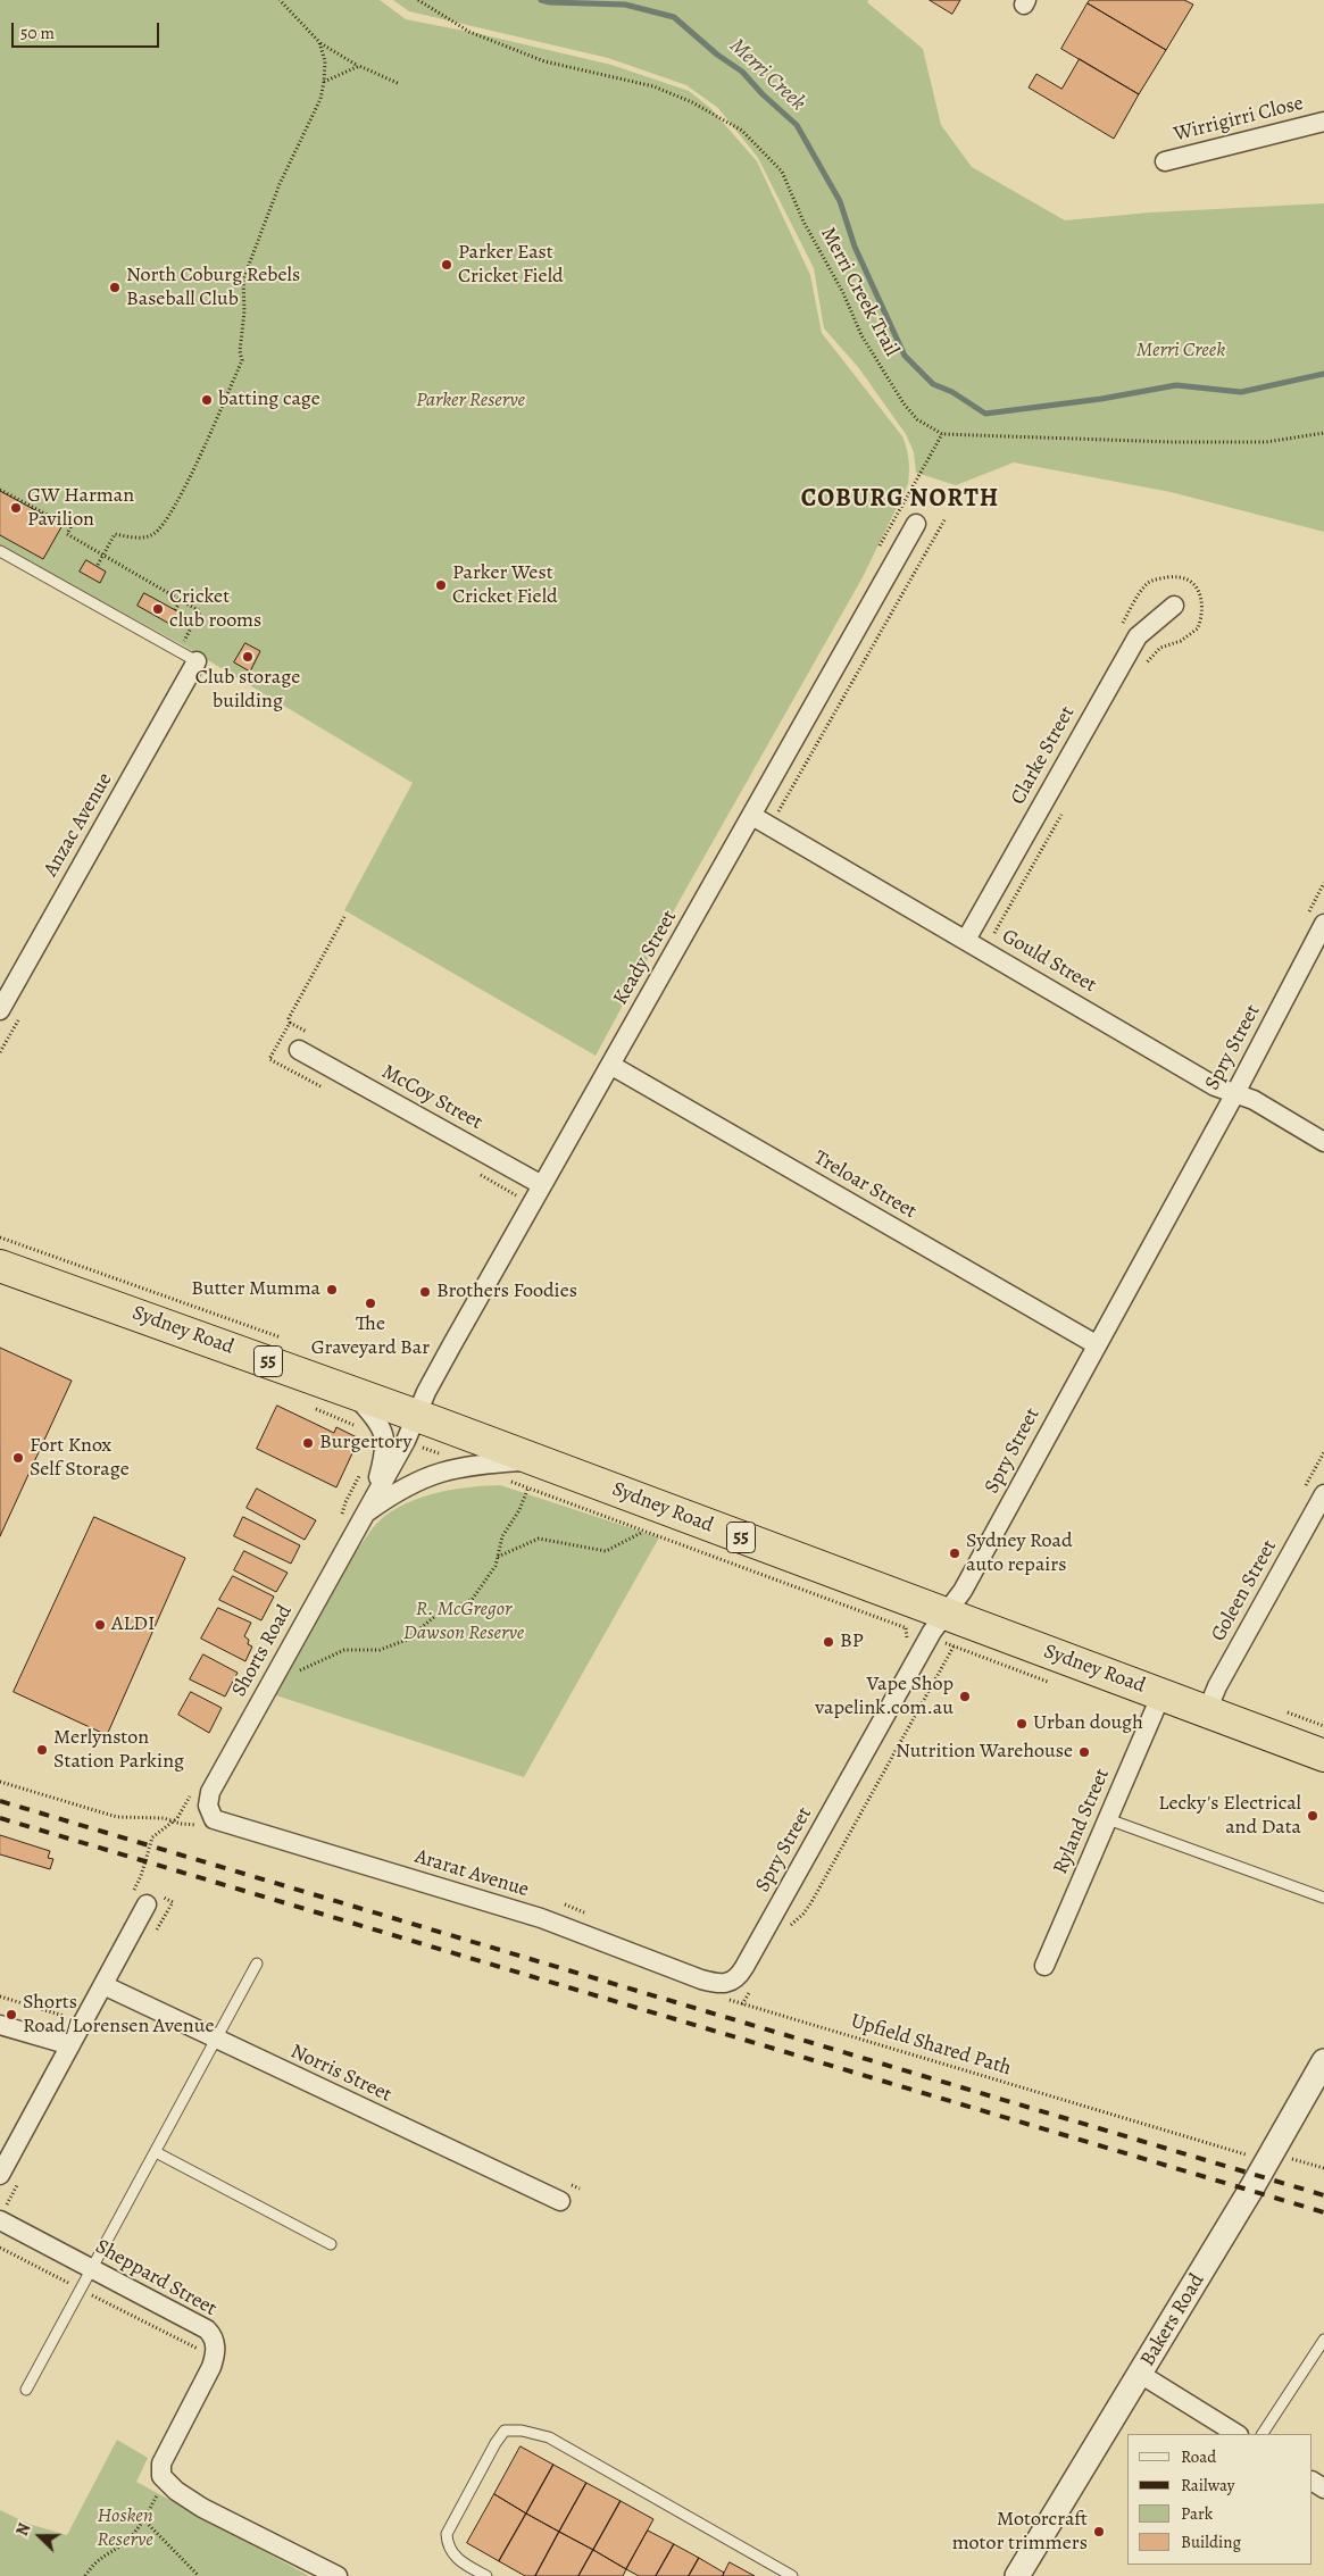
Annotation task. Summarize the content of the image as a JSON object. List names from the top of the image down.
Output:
{
  "streets": {
    "highway": ["Sydney Road", "55"],
    "street": [
      "Wirrigirri Close",
      "Clarke Street",
      "Anzac Avenue",
      "Keady Street",
      "Gould Street",
      "Spry Street",
      "McCoy Street",
      "Treloar Street",
      "Goleen Street",
      "Shorts Road",
      "Ryland Street",
      "Ararat Avenue",
      "Norris Street",
      "Sheppard Street",
      "Bakers Road"
    ],
    "path": ["Merri Creek Trail", "Upfield Shared Path"]
  },
  "crossings": [
    ["Clarke Street", "Gould Street"],
    ["Keady Street", "Gould Street"],
    ["Keady Street", "McCoy Street"],
    ["Keady Street", "Treloar Street"],
    ["Keady Street", "Sydney Road"],
    ["Keady Street", "Shorts Road"],
    ["Gould Street", "Spry Street"],
    ["Spry Street", "Treloar Street"],
    ["Spry Street", "Sydney Road"],
    ["Spry Street", "Ararat Avenue"],
    ["Spry Street", "Upfield Shared Path"],
    ["Sydney Road", "Goleen Street"],
    ["Sydney Road", "Shorts Road"],
    ["Sydney Road", "Ryland Street"],
    ["Shorts Road", "Ararat Avenue"],
    ["Ararat Avenue", "Upfield Shared Path"],
    ["Upfield Shared Path", "Bakers Road"]
  ],
  "districts": ["COBURG NORTH"],
  "water": ["Merri Creek"],
  "parks": [
    "Merri Creek",
    "Parker Reserve",
    "R. McGregor Dawson Reserve",
    "Hosken Reserve"
  ],
  "places": [
    "Parker East Cricket Field",
    "North Coburg Rebels Baseball Club",
    "batting cage",
    "GW Harman Pavilion",
    "Parker West Cricket Field",
    "Cricket club rooms",
    "Club storage building",
    "Butter Mumma",
    "Brothers Foodies",
    "The Graveyard Bar",
    "Burgertory",
    "Fort Knox Self Storage",
    "Sydney Road auto repairs",
    "ALDI",
    "BP",
    "Vape Shop vapelink.com.au",
    "Urban dough",
    "Merlynston Station Parking",
    "Nutrition Warehouse",
    "Lecky's Electrical and Data",
    "Shorts Road/Lorensen Avenue",
    "Motorcraft motor trimmers"
  ],
  "legend": [
    "Road",
    "Railway",
    "Park",
    "Building"
  ],
  "scale_bar": "50 m",
  "north": "left"
}
